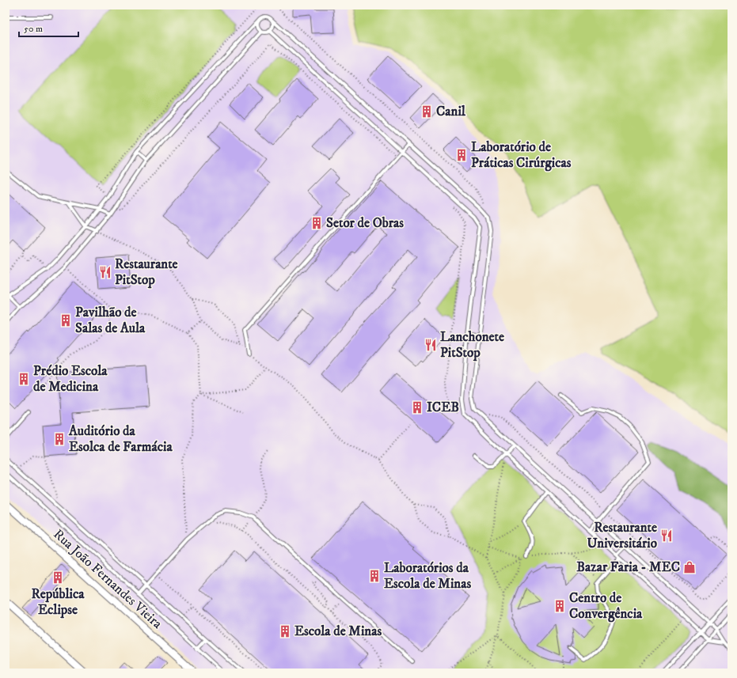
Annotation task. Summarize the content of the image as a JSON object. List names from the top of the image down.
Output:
{
  "streets": {
    "street": ["Rua João Fernandes Vieira"]
  },
  "places": {
    "building": [
      "Canil",
      "Laboratório de Práticas Cirúrgicas",
      "Setor de Obras",
      "Pavilhão de Salas de Aula",
      "Prédio Escola de Medicina",
      "ICEB",
      "Auditório da Esolca de Farmácia",
      "Laboratórios da Escola de Minas",
      "República Eclipse",
      "Centro de Convergência",
      "Escola de Minas"
    ],
    "restaurant": ["Restaurante PitStop", "Lanchonete PitStop", "Restaurante Universitário"],
    "shop": ["Bazar Faria - MEC"]
  },
  "scale_bar": "50 m"
}
